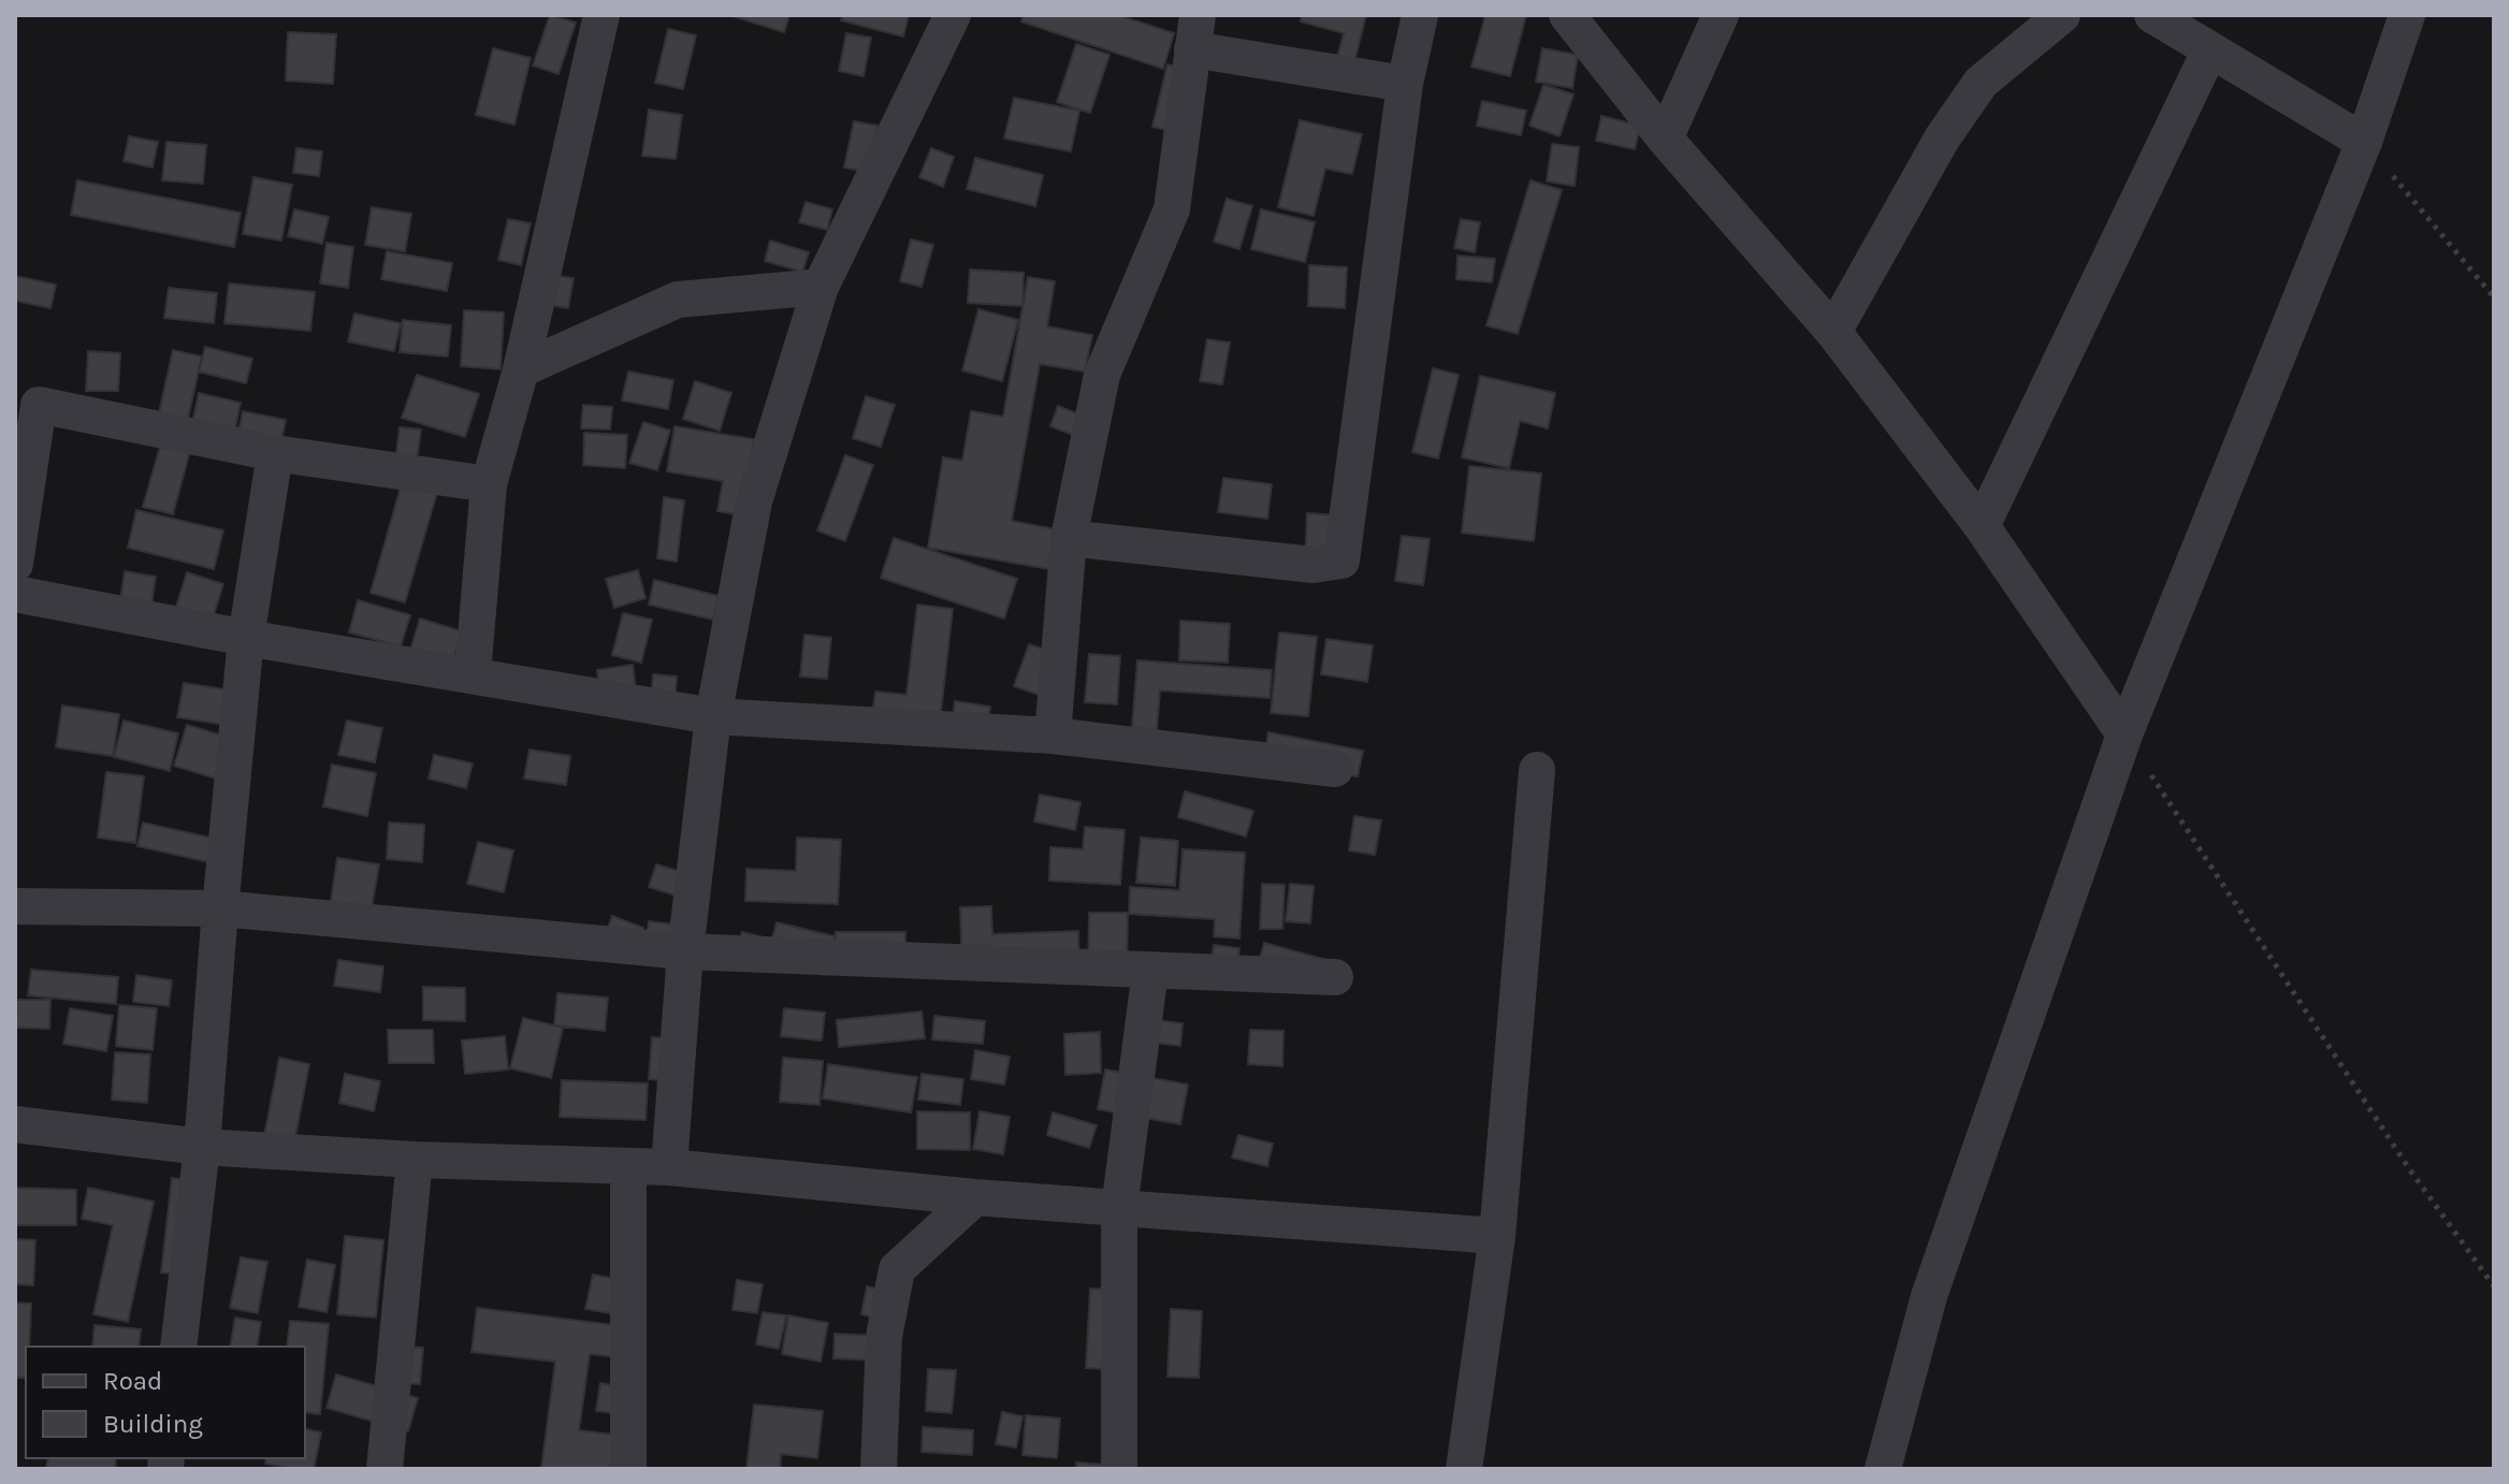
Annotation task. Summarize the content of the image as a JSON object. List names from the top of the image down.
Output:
{
  "legend": ["Road", "Building"]
}
